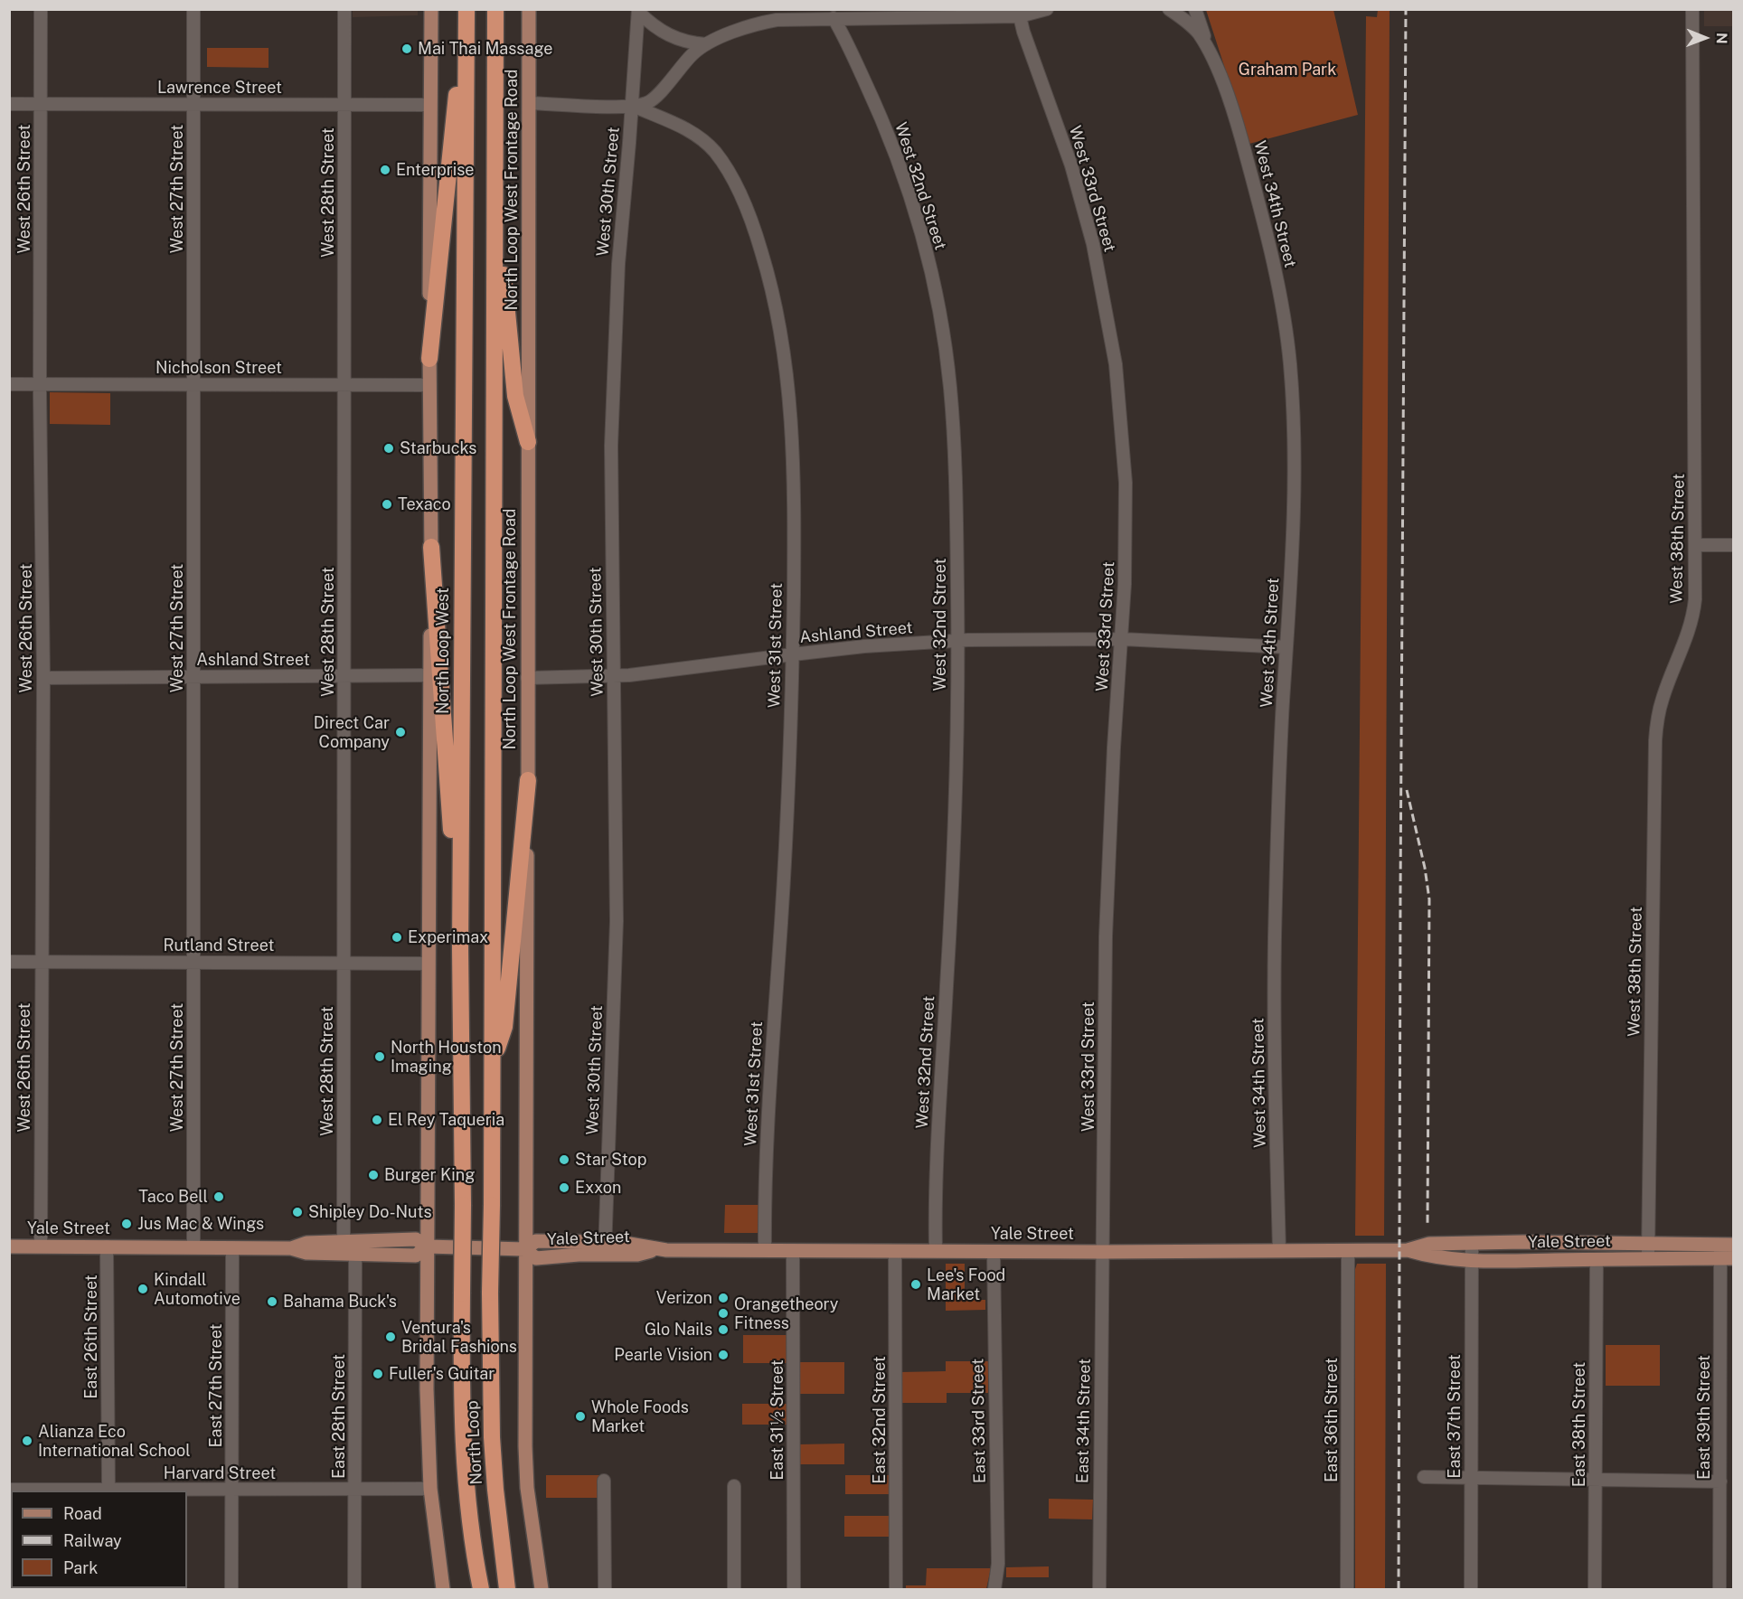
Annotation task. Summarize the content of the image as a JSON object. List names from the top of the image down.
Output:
{
  "streets": {
    "highway": ["North Loop West", "North Loop"],
    "main road": ["North Loop West Frontage Road", "Yale Street"],
    "street": [
      "Lawrence Street",
      "West 32nd Street",
      "West 26th Street",
      "West 27th Street",
      "West 33rd Street",
      "West 30th Street",
      "West 28th Street",
      "West 34th Street",
      "Nicholson Street",
      "West 38th Street",
      "Ashland Street",
      "West 31st Street",
      "Rutland Street",
      "East 26th Street",
      "East 27th Street",
      "East 28th Street",
      "East 37th Street",
      "East 39th Street",
      "East 31½ Street",
      "East 32nd Street",
      "East 36th Street",
      "East 33rd Street",
      "East 34th Street",
      "East 38th Street",
      "Harvard Street"
    ]
  },
  "crossings": [
    ["Lawrence Street", "West 26th Street"],
    ["Lawrence Street", "West 27th Street"],
    ["Lawrence Street", "West 28th Street"],
    ["West 32nd Street", "Ashland Street"],
    ["West 32nd Street", "Yale Street"],
    ["West 26th Street", "Nicholson Street"],
    ["West 26th Street", "Ashland Street"],
    ["West 26th Street", "Rutland Street"],
    ["West 26th Street", "Yale Street"],
    ["West 27th Street", "Nicholson Street"],
    ["West 27th Street", "Ashland Street"],
    ["West 27th Street", "Rutland Street"],
    ["West 27th Street", "Yale Street"],
    ["West 33rd Street", "Ashland Street"],
    ["West 33rd Street", "Yale Street"],
    ["West 33rd Street", "East 34th Street"],
    ["North Loop West Frontage Road", "Ashland Street"],
    ["North Loop West Frontage Road", "Yale Street"],
    ["West 30th Street", "Ashland Street"],
    ["West 30th Street", "West 31st Street"],
    ["West 30th Street", "Yale Street"],
    ["West 28th Street", "Nicholson Street"],
    ["West 28th Street", "Ashland Street"],
    ["West 28th Street", "Rutland Street"],
    ["West 28th Street", "Yale Street"],
    ["West 28th Street", "East 28th Street"],
    ["West 34th Street", "Ashland Street"],
    ["West 34th Street", "Yale Street"],
    ["West 38th Street", "Yale Street"],
    ["Ashland Street", "West 31st Street"],
    ["West 31st Street", "Yale Street"],
    ["North Loop West", "North Loop"],
    ["Yale Street", "East 26th Street"],
    ["Yale Street", "East 27th Street"],
    ["Yale Street", "East 28th Street"],
    ["Yale Street", "East 37th Street"],
    ["Yale Street", "East 39th Street"],
    ["Yale Street", "East 31½ Street"],
    ["Yale Street", "East 32nd Street"],
    ["Yale Street", "East 36th Street"],
    ["Yale Street", "East 33rd Street"],
    ["Yale Street", "East 34th Street"],
    ["Yale Street", "East 38th Street"],
    ["East 27th Street", "Harvard Street"],
    ["East 28th Street", "Harvard Street"]
  ],
  "parks": ["Graham Park"],
  "places": [
    "Mai Thai Massage",
    "Enterprise",
    "Starbucks",
    "Texaco",
    "Direct Car Company",
    "Experimax",
    "North Houston Imaging",
    "El Rey Taqueria",
    "Star Stop",
    "Burger King",
    "Exxon",
    "Taco Bell",
    "Shipley Do-Nuts",
    "Jus Mac & Wings",
    "Lee's Food Market",
    "Kindall Automotive",
    "Verizon",
    "Bahama Buck's",
    "Orangetheory Fitness",
    "Glo Nails",
    "Ventura's Bridal Fashions",
    "Pearle Vision",
    "Fuller's Guitar",
    "Whole Foods Market",
    "Alianza Eco International School"
  ],
  "legend": ["Road", "Railway", "Park"],
  "north": "right"
}
